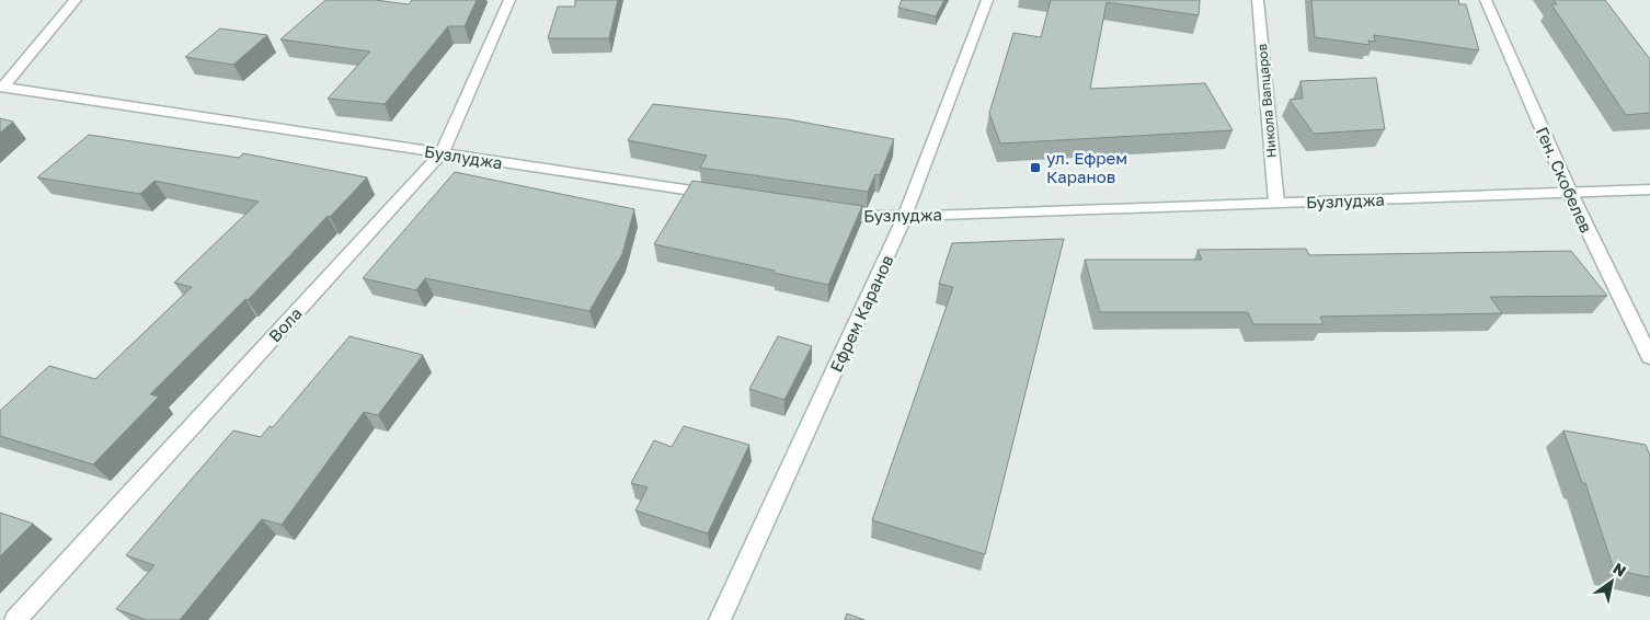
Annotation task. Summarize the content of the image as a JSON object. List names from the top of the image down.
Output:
{
  "streets": {
    "street": [
      "Никола Вапцаров",
      "Бузлуджа",
      "Ген. Скобелев",
      "Ефрем Каранов",
      "Вола"
    ]
  },
  "crossings": [
    ["Никола Вапцаров", "Бузлуджа"],
    ["Бузлуджа", "Ген. Скобелев"],
    ["Бузлуджа", "Ефрем Каранов"],
    ["Бузлуджа", "Вола"]
  ],
  "places": {
    "transit": ["ул. Ефрем Каранов"]
  },
  "north": "top right"
}
